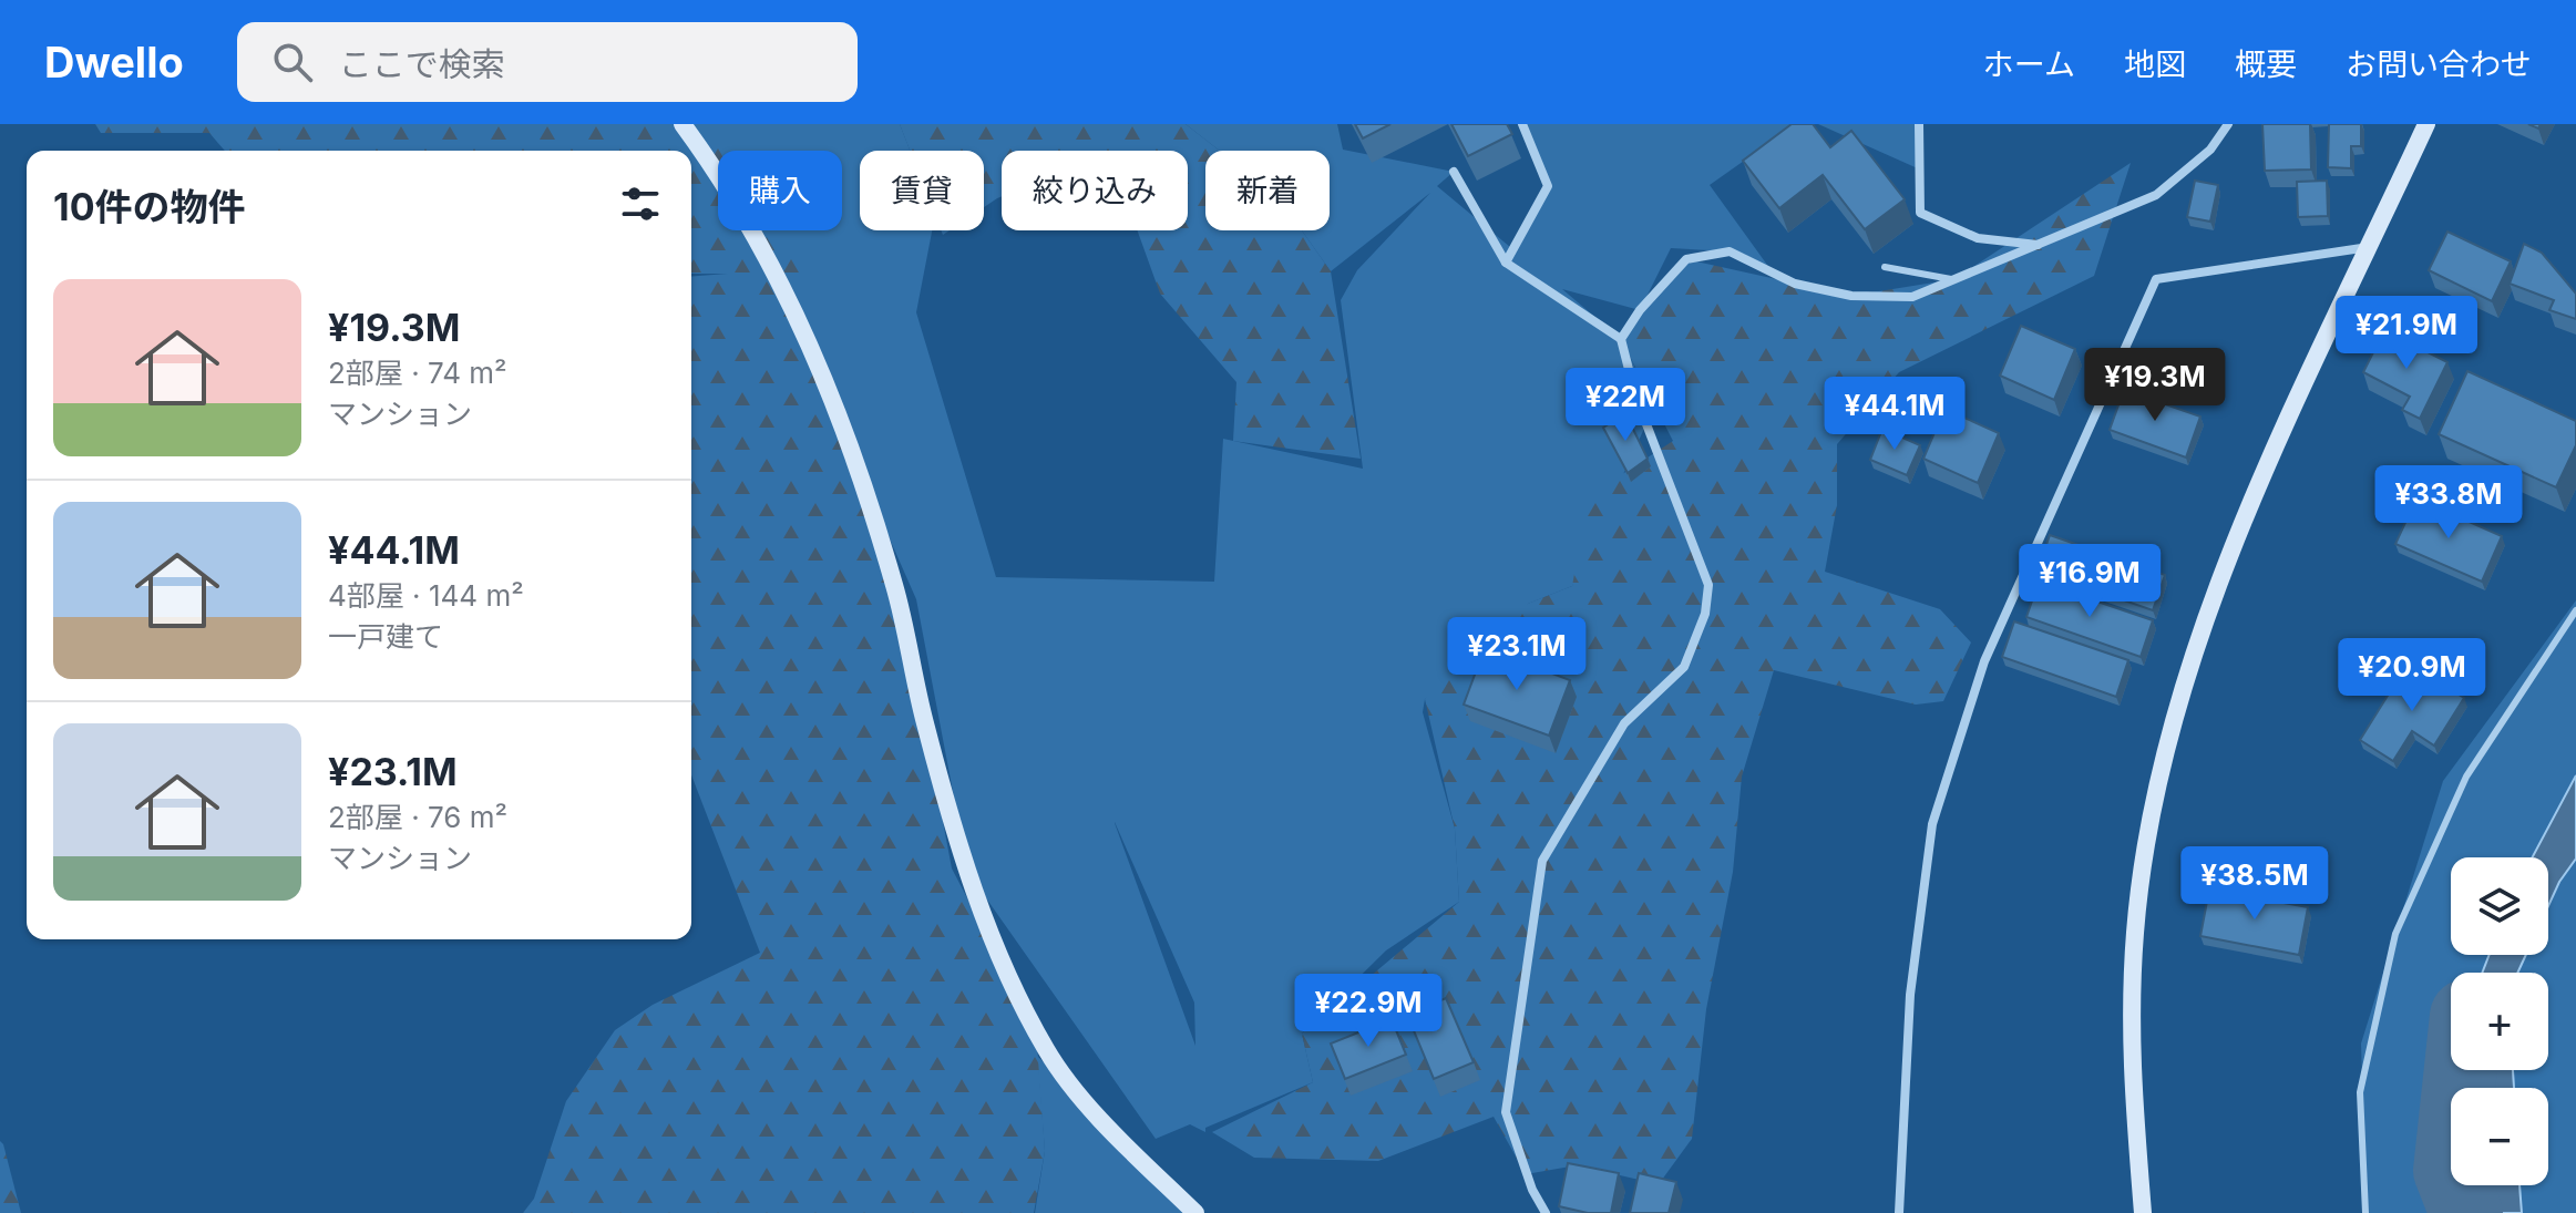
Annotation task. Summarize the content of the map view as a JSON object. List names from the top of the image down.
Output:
{
  "page": {
    "header": "Dwello",
    "search": "ここで検索",
    "nav": [
      "ホーム",
      "地図",
      "概要",
      "お問い合わせ"
    ],
    "chip": [
      "購入",
      "賃貸",
      "絞り込み",
      "新着"
    ],
    "heading": "10件の物件",
    "list": [
      {
        "name": "¥19.3M",
        "note": "2部屋 · 74 m² · マンション"
      },
      {
        "name": "¥44.1M",
        "note": "4部屋 · 144 m² · 一戸建て"
      },
      {
        "name": "¥23.1M",
        "note": "2部屋 · 76 m² · マンション"
      }
    ],
    "price": [
      "¥21.9M",
      "¥19.3M",
      "¥22M",
      "¥44.1M",
      "¥33.8M",
      "¥16.9M",
      "¥23.1M",
      "¥20.9M",
      "¥38.5M",
      "¥22.9M"
    ],
    "map_buttons": ["+", "−"]
  }
}
